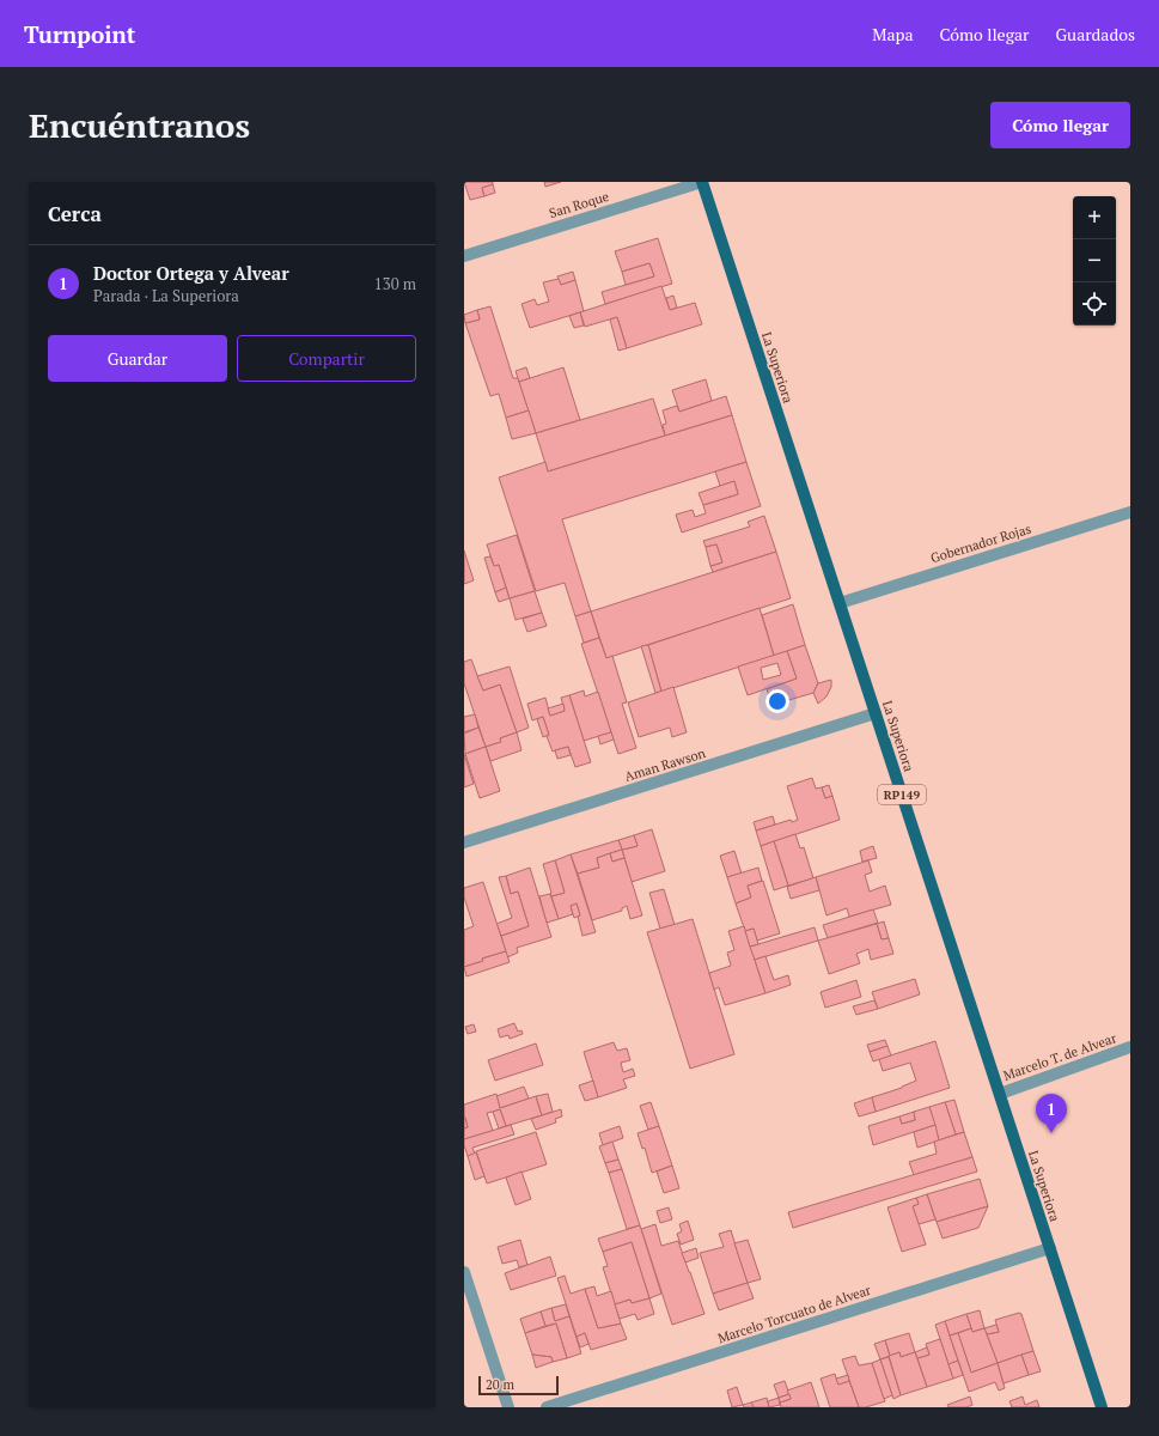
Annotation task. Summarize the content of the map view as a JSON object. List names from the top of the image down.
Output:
{
  "streets": {
    "main road": ["La Superiora", "RP149"],
    "street": [
      "San Roque",
      "Gobernador Rojas",
      "Aman Rawson",
      "Marcelo T. de Alvear",
      "Marcelo Torcuato de Alvear"
    ]
  },
  "crossings": [
    ["San Roque", "La Superiora"],
    ["La Superiora", "Gobernador Rojas"],
    ["La Superiora", "Aman Rawson"],
    ["La Superiora", "Marcelo T. de Alvear"],
    ["La Superiora", "Marcelo Torcuato de Alvear"]
  ],
  "scale_bar": "20 m",
  "page": {
    "header": "Turnpoint",
    "nav": ["Mapa", "Cómo llegar", "Guardados"],
    "buttons": [
      "Cómo llegar",
      ["Guardar", "Compartir"]
    ],
    "title": "Encuéntranos",
    "heading": "Cerca",
    "map_buttons": ["+", "−"],
    "list": [
      {
        "mark": "1",
        "name": "Doctor Ortega y Alvear",
        "note": "Parada · La Superiora",
        "value": "130 m"
      }
    ],
    "pins": "1",
    "scale": "20 m"
  }
}
